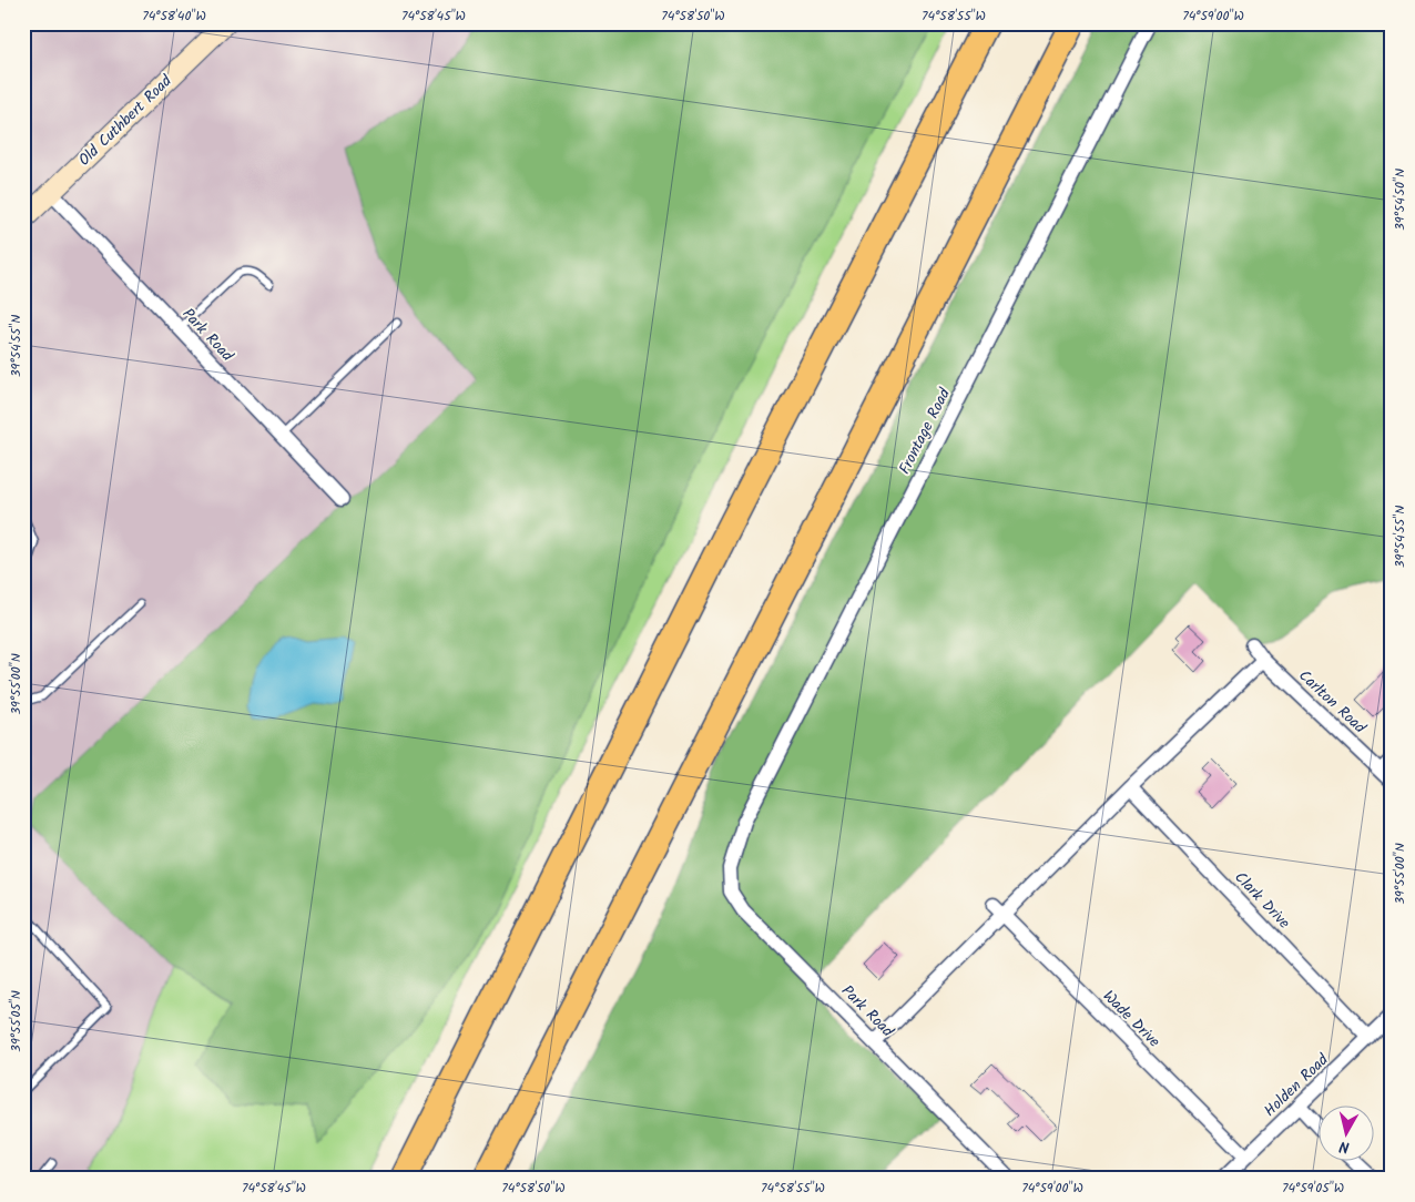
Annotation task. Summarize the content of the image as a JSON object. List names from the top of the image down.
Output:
{
  "streets": {
    "street": [
      "Old Cuthbert Road",
      "Park Road",
      "Frontage Road",
      "Carlton Road",
      "Clark Drive",
      "Wade Drive",
      "Holden Road"
    ]
  },
  "crossings": [
    ["Old Cuthbert Road", "Park Road"],
    ["Park Road", "Frontage Road"],
    ["Clark Drive", "Holden Road"],
    ["Wade Drive", "Holden Road"]
  ],
  "north": "bottom",
  "coordinates": [
    "74°58'40\"W",
    "74°58'45\"W",
    "74°58'50\"W",
    "74°58'55\"W",
    "74°59'00\"W",
    "39°54'50\"N",
    "39°54'55\"N",
    "39°55'00\"N",
    "39°55'05\"N",
    "74°59'05\"W"
  ]
}
